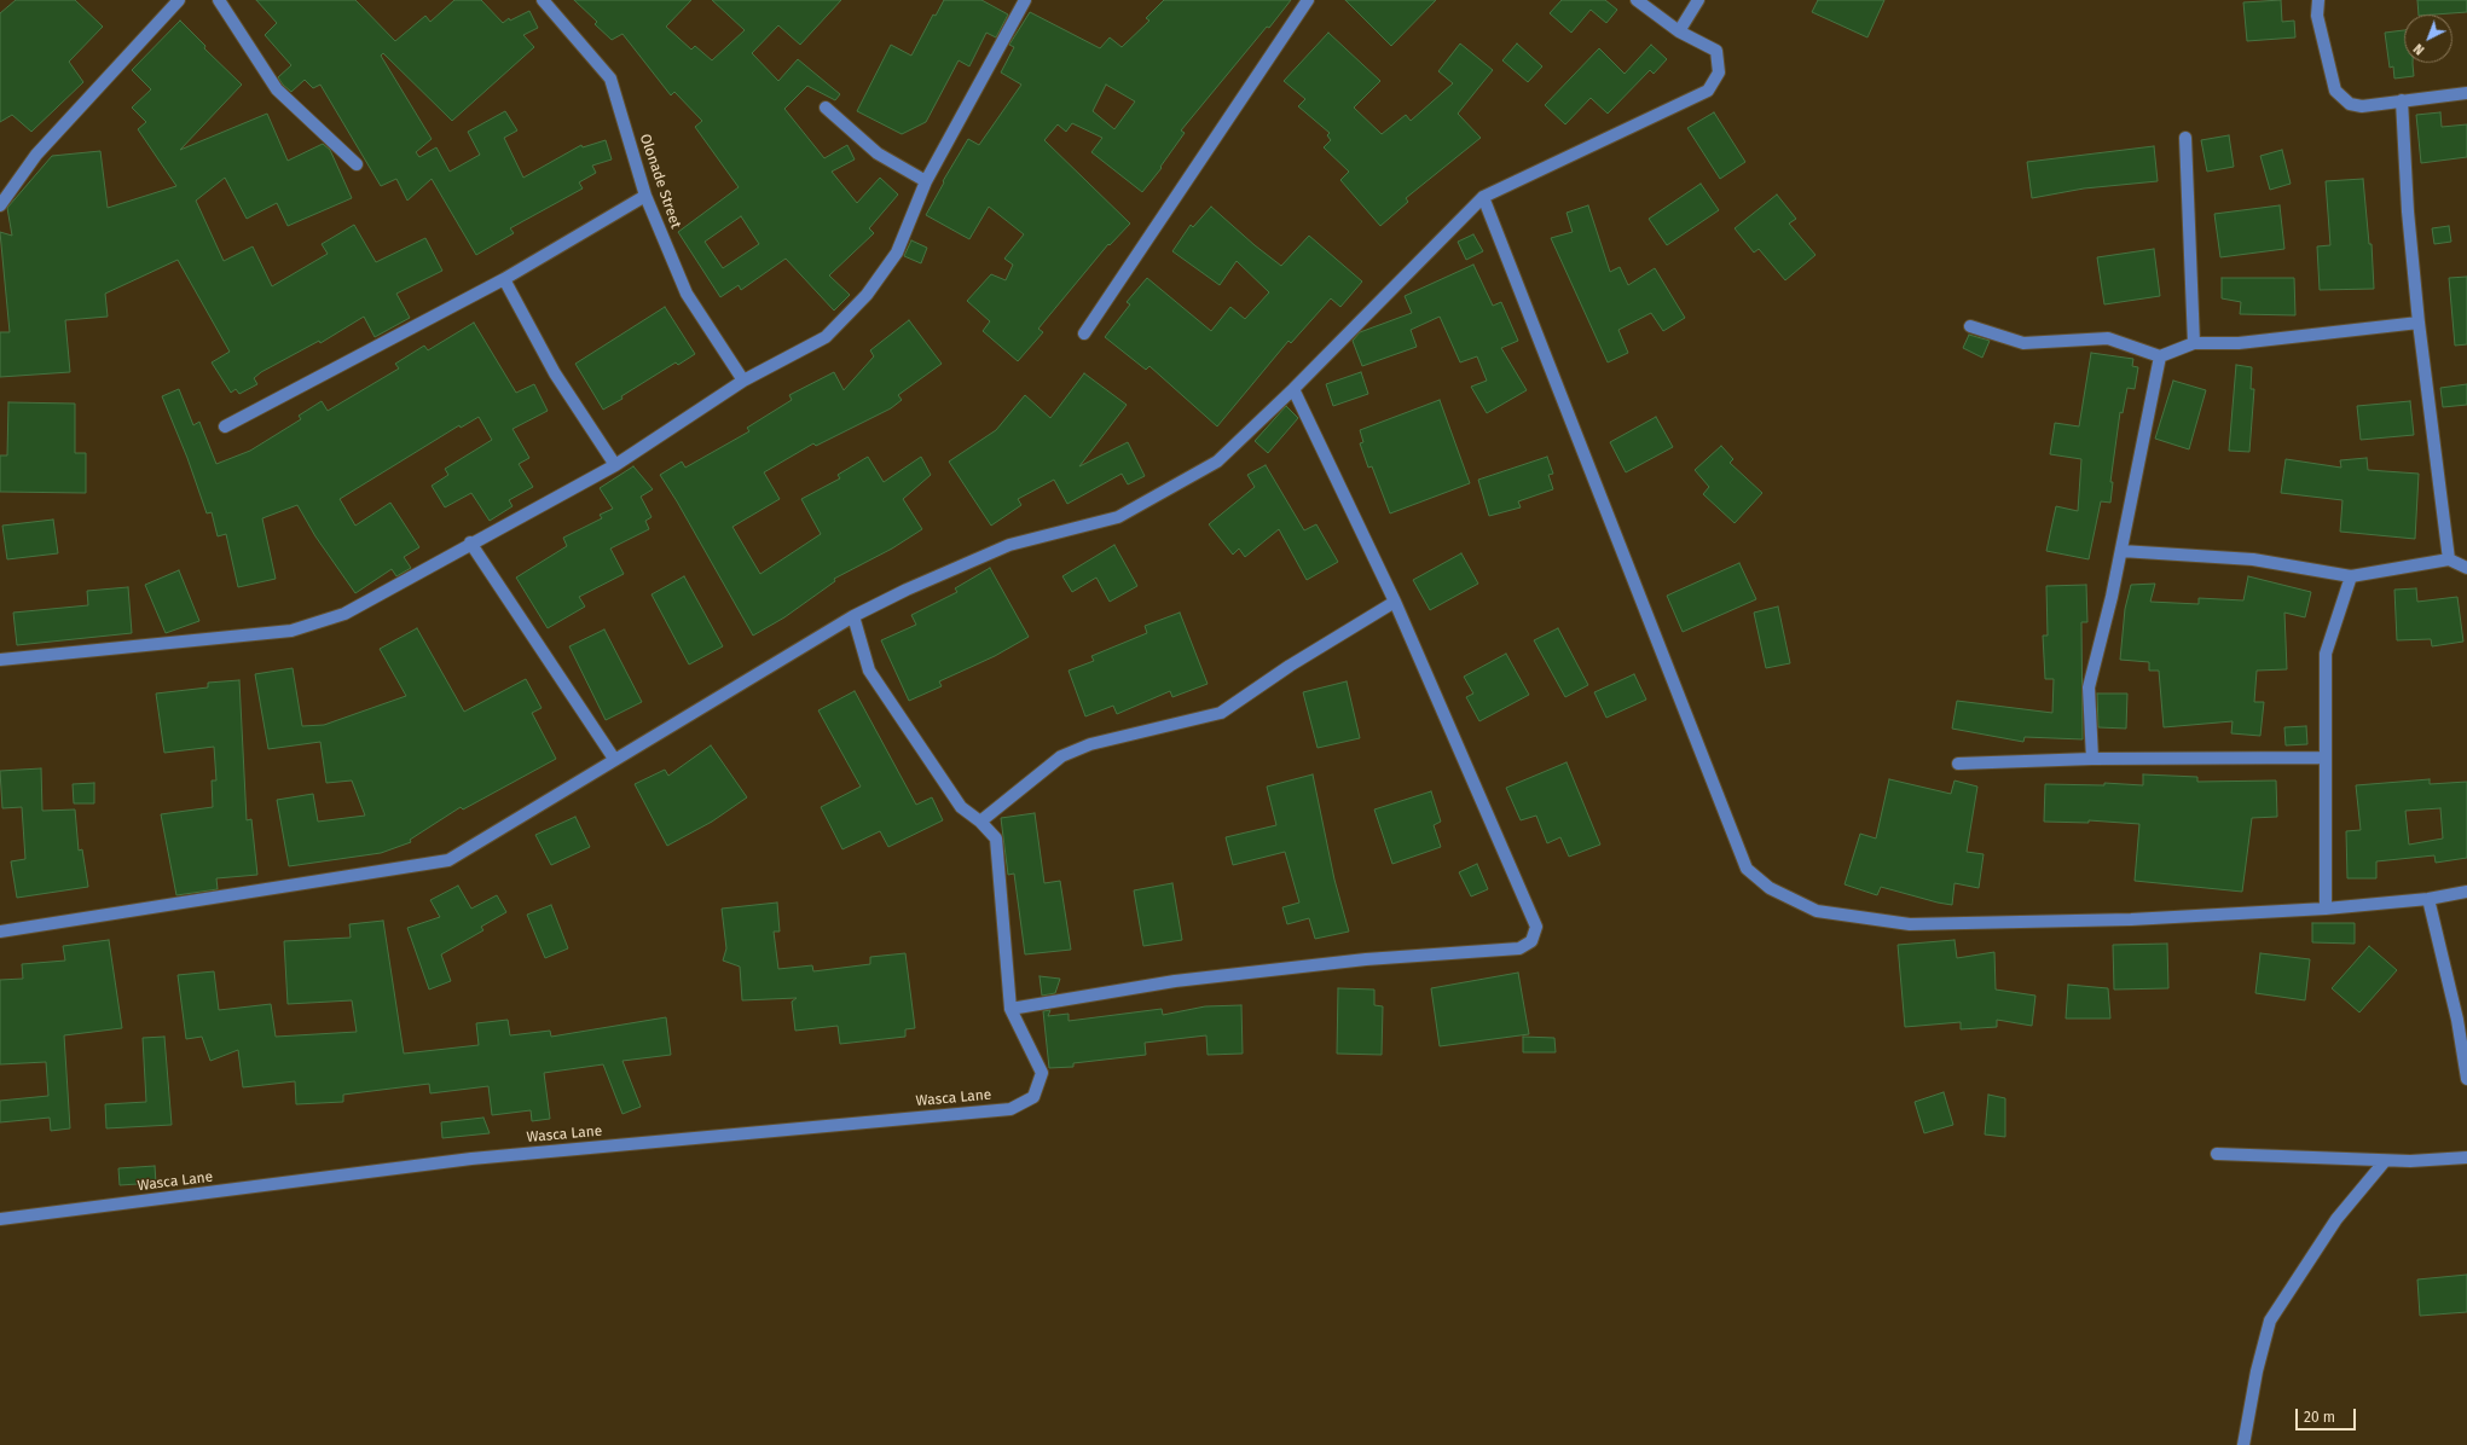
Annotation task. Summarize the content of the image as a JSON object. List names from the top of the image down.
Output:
{
  "streets": {
    "street": ["Olonade Street", "Wasca Lane"]
  },
  "scale_bar": "20 m",
  "north": "bottom left"
}
